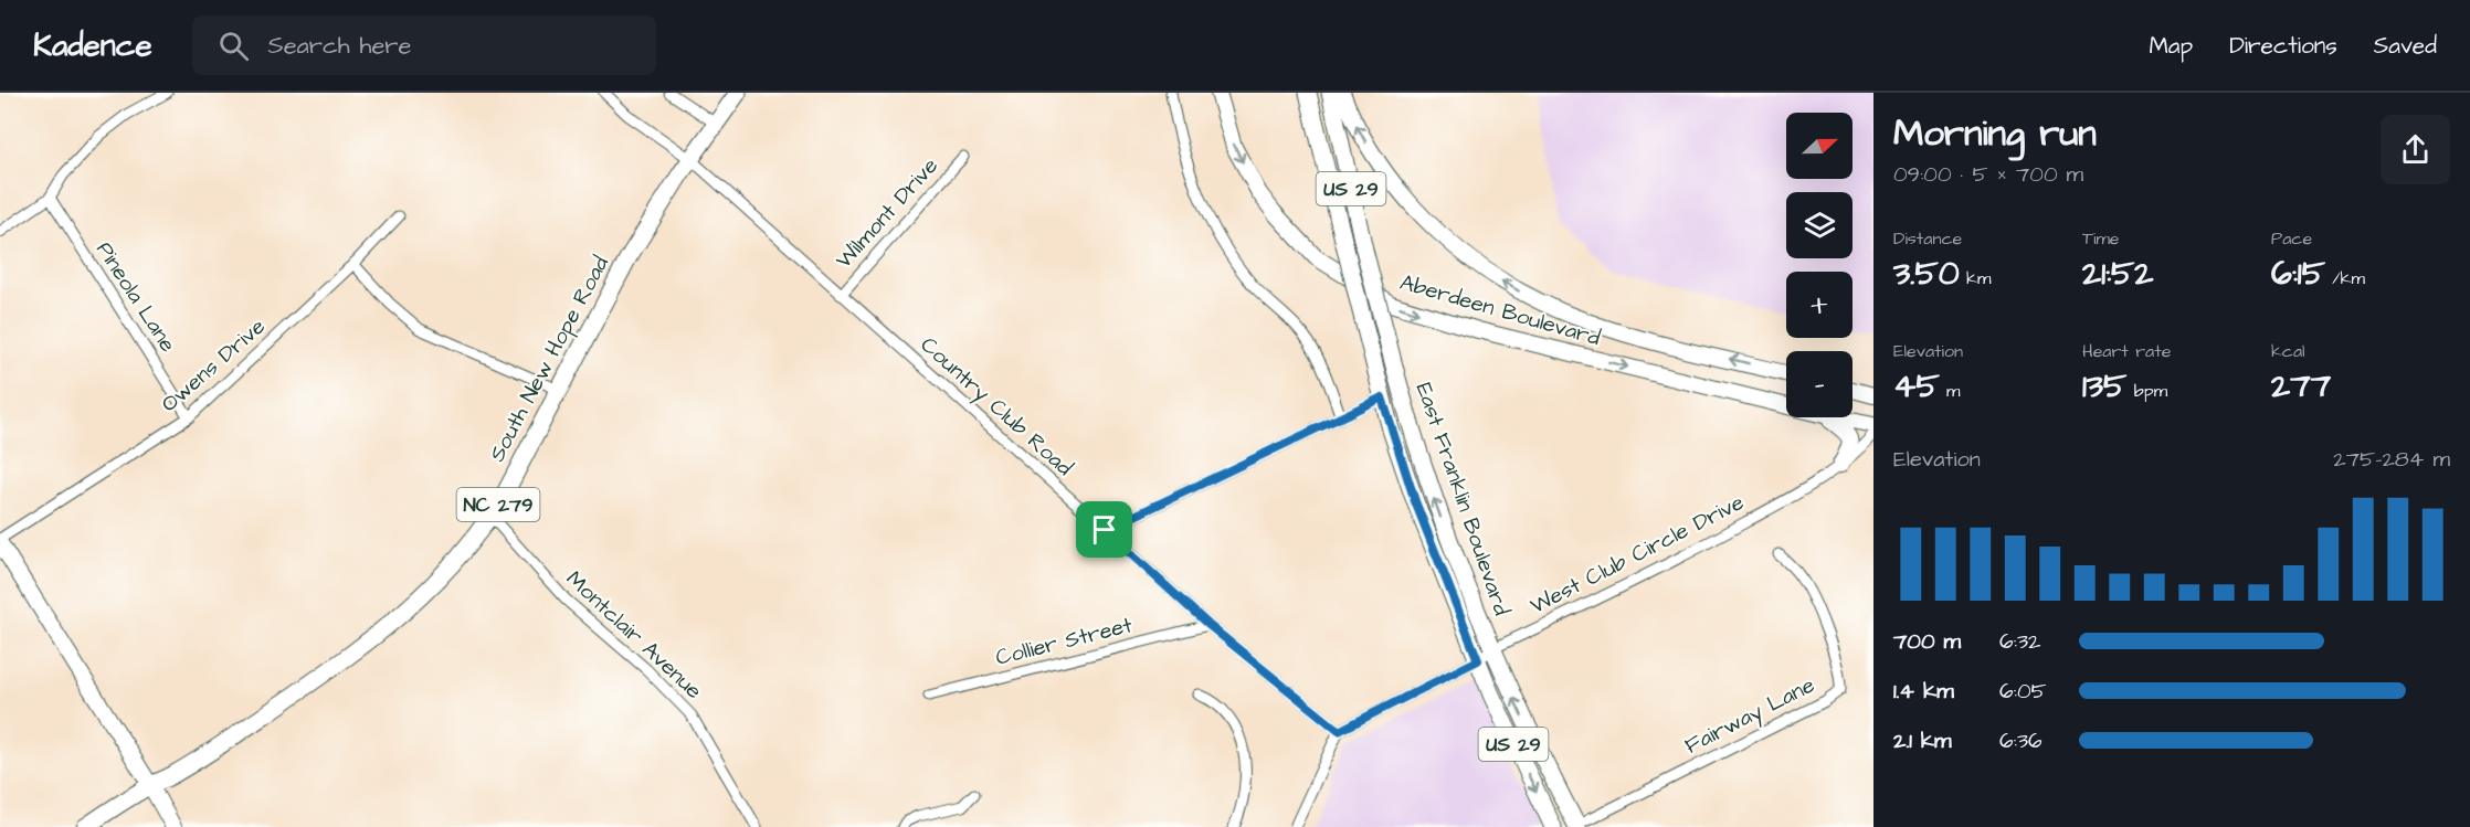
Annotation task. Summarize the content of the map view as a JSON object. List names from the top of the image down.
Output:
{
  "streets": {
    "main road": [
      "US 29",
      "Aberdeen Boulevard",
      "South New Hope Road",
      "East Franklin Boulevard",
      "NC 279"
    ],
    "street": [
      "Wilmont Drive",
      "Pineola Lane",
      "Owens Drive",
      "Country Club Road",
      "West Club Circle Drive",
      "Montclair Avenue",
      "Collier Street",
      "Fairway Lane"
    ]
  },
  "crossings": [
    ["Wilmont Drive", "Country Club Road"],
    ["Pineola Lane", "Owens Drive"],
    ["South New Hope Road", "Country Club Road"],
    ["South New Hope Road", "Montclair Avenue"],
    ["Country Club Road", "West Club Circle Drive"],
    ["Country Club Road", "Collier Street"],
    ["East Franklin Boulevard", "West Club Circle Drive"],
    ["East Franklin Boulevard", "Fairway Lane"]
  ],
  "north": "right",
  "page": {
    "header": "Kadence",
    "search": "Search here",
    "nav": ["Map", "Directions", "Saved"],
    "heading": ["Morning run", "09:00 · 5 × 700 m"],
    "map_buttons": ["+", "−"],
    "stats": [
      ["Distance", "3.50 km"],
      ["Time", "21:52"],
      ["Pace", "6:15 /km"],
      ["Elevation", "45 m"],
      ["Heart rate", "135 bpm"],
      ["kcal", "277"]
    ],
    "chart": ["Elevation", "275–284 m"],
    "list": [
      {
        "name": "700 m",
        "note": "6:32"
      },
      {
        "name": "1.4 km",
        "note": "6:05"
      },
      {
        "name": "2.1 km",
        "note": "6:36"
      }
    ]
  }
}
